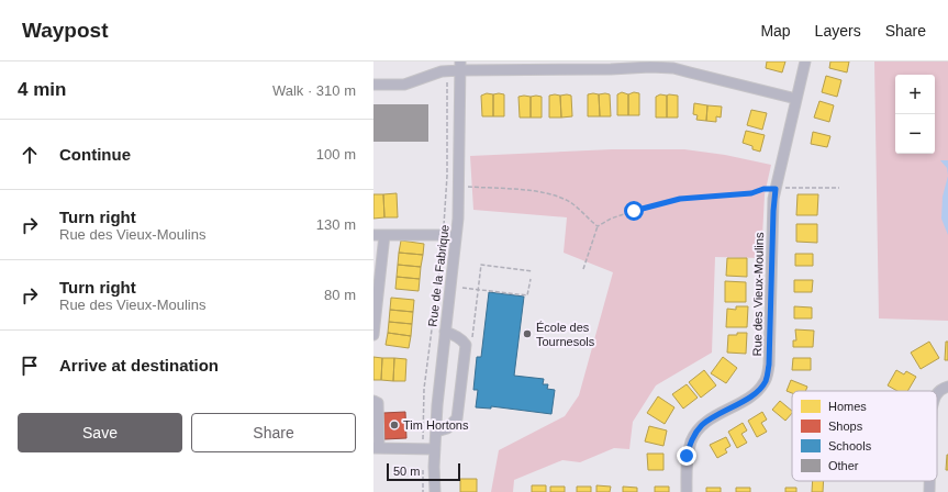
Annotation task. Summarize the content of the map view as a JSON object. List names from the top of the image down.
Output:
{
  "streets": {
    "street": ["Rue de la Fabrique", "Rue des Vieux-Moulins"]
  },
  "places": ["École des Tournesols", "Tim Hortons"],
  "legend": [
    "Homes",
    "Shops",
    "Schools",
    "Other"
  ],
  "scale_bar": "50 m",
  "page": {
    "header": "Waypost",
    "nav": ["Map", "Layers", "Share"],
    "heading": ["4 min", "Walk · 310 m"],
    "map_buttons": ["+", "−"],
    "list": [
      ["Continue", "100 m"],
      ["Turn right", "Rue des Vieux-Moulins", "130 m"],
      ["Turn right", "Rue des Vieux-Moulins", "80 m"],
      "Arrive at destination"
    ],
    "buttons": ["Save", "Share"],
    "scale": "50 m"
  }
}
